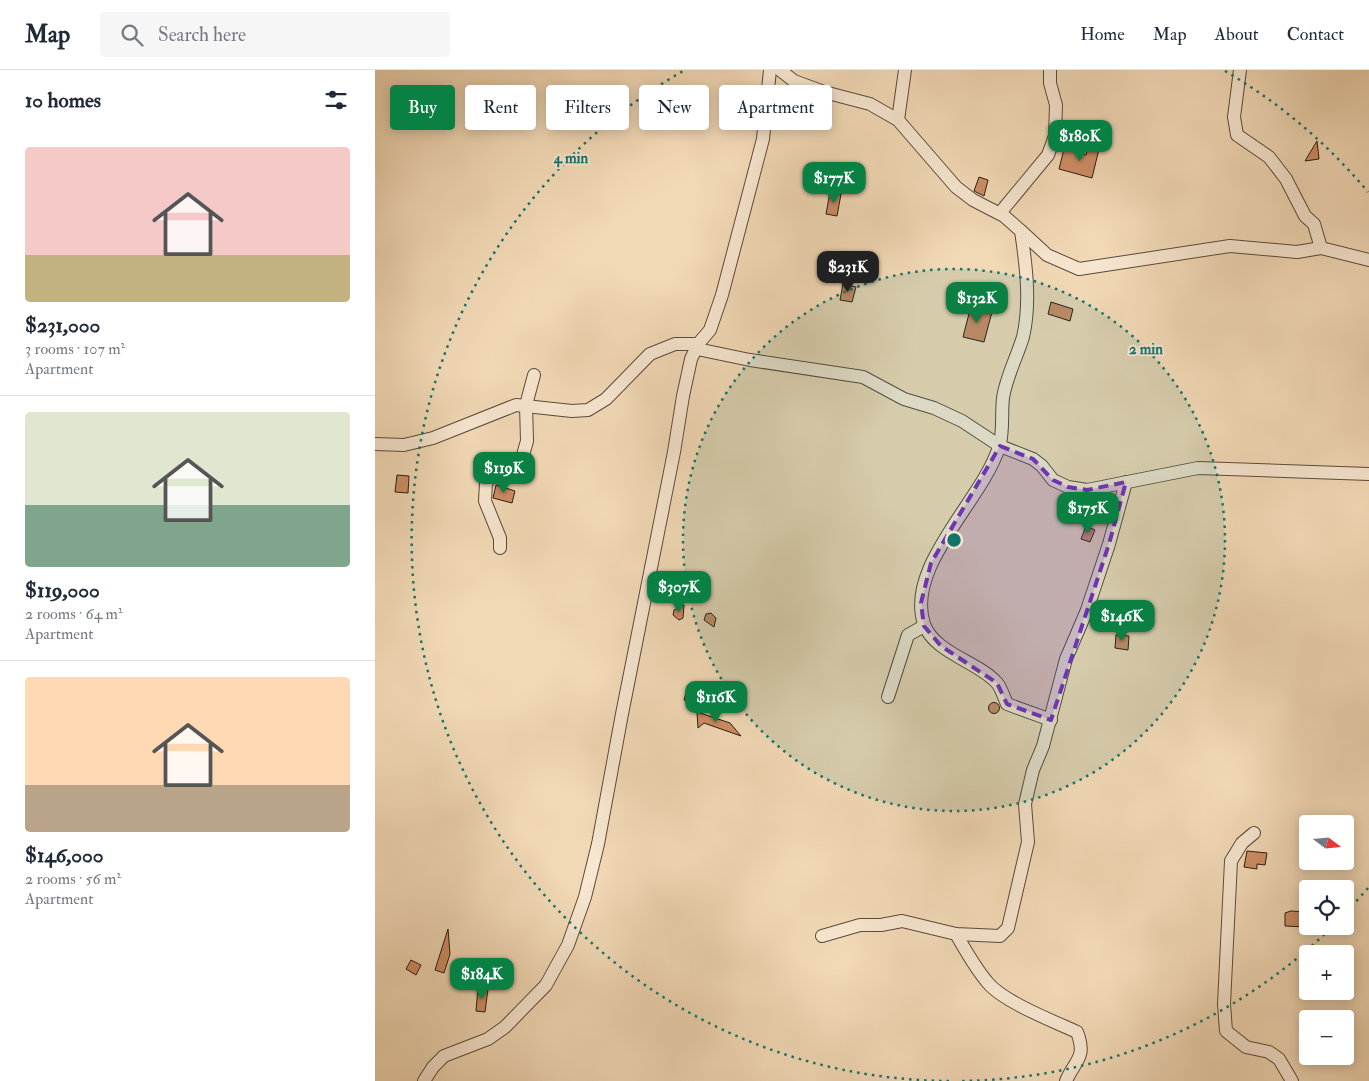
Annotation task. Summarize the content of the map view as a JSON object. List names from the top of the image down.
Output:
{
  "north": "right",
  "page": {
    "header": "Map",
    "search": "Search here",
    "nav": [
      "Home",
      "Map",
      "About",
      "Contact"
    ],
    "heading": "10 homes",
    "chip": [
      "Buy",
      "Rent",
      "Filters",
      "New",
      "Apartment"
    ],
    "price": [
      "$180K",
      "$177K",
      "$231K",
      "$132K",
      "$119K",
      "$175K",
      "$307K",
      "$146K",
      "$116K",
      "$184K"
    ],
    "list": [
      {
        "name": "$231,000",
        "note": "3 rooms · 107 m² · Apartment"
      },
      {
        "name": "$119,000",
        "note": "2 rooms · 64 m² · Apartment"
      },
      {
        "name": "$146,000",
        "note": "2 rooms · 56 m² · Apartment"
      }
    ],
    "map_buttons": ["+", "−"]
  },
  "rings": ["4 min", "2 min"]
}
